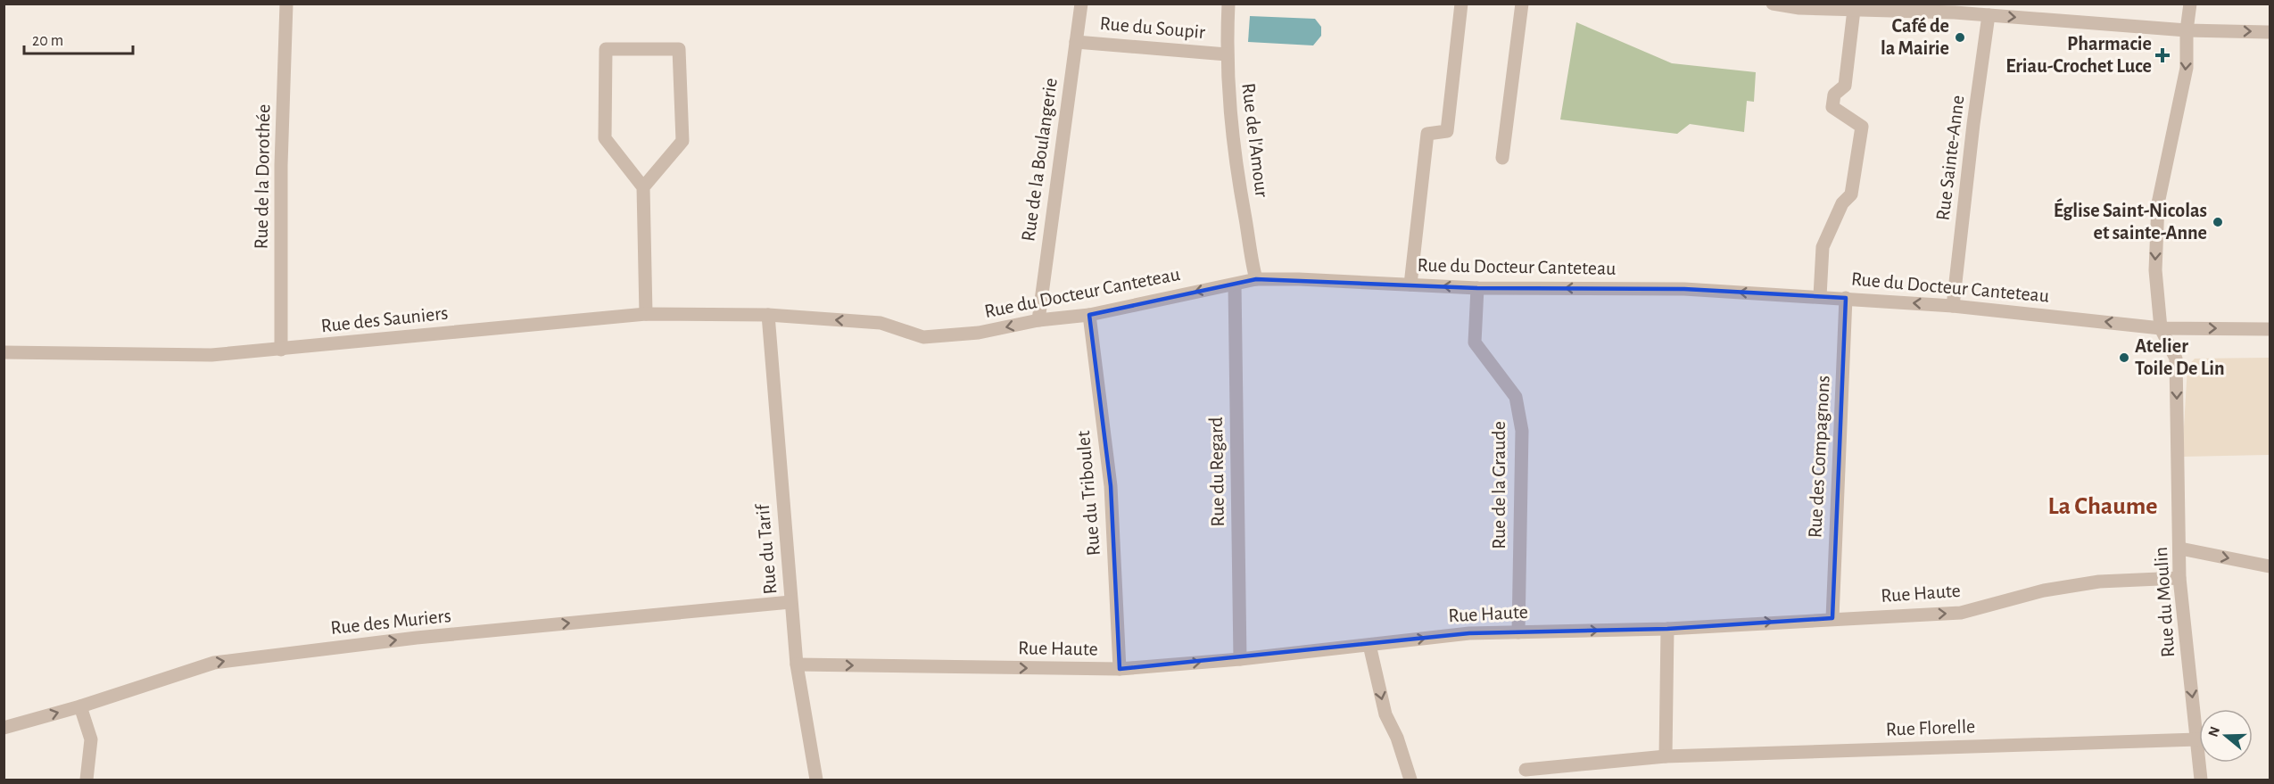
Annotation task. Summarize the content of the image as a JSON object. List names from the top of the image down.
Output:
{
  "streets": {
    "street": [
      "Rue du Soupir",
      "Rue de l'Amour",
      "Rue Sainte-Anne",
      "Rue de la Boulangerie",
      "Rue de la Dorothée",
      "Rue du Docteur Canteteau",
      "Rue des Sauniers",
      "Rue des Compagnons",
      "Rue du Regard",
      "Rue de la Graude",
      "Rue du Triboulet",
      "Rue du Tarif",
      "Rue Haute",
      "Rue du Moulin",
      "Rue des Muriers",
      "Rue Florelle"
    ]
  },
  "crossings": [
    ["Rue du Soupir", "Rue de l'Amour"],
    ["Rue du Soupir", "Rue de la Boulangerie"],
    ["Rue de l'Amour", "Rue du Docteur Canteteau"],
    ["Rue Sainte-Anne", "Rue du Docteur Canteteau"],
    ["Rue de la Boulangerie", "Rue du Docteur Canteteau"],
    ["Rue de la Dorothée", "Rue des Sauniers"],
    ["Rue du Docteur Canteteau", "Rue des Sauniers"],
    ["Rue du Docteur Canteteau", "Rue des Compagnons"],
    ["Rue du Docteur Canteteau", "Rue du Regard"],
    ["Rue du Docteur Canteteau", "Rue de la Graude"],
    ["Rue du Docteur Canteteau", "Rue du Triboulet"],
    ["Rue du Docteur Canteteau", "Rue du Tarif"],
    ["Rue du Docteur Canteteau", "Rue du Moulin"],
    ["Rue des Sauniers", "Rue du Tarif"],
    ["Rue des Compagnons", "Rue Haute"],
    ["Rue du Regard", "Rue Haute"],
    ["Rue de la Graude", "Rue Haute"],
    ["Rue du Triboulet", "Rue Haute"],
    ["Rue du Tarif", "Rue Haute"],
    ["Rue du Tarif", "Rue des Muriers"],
    ["Rue Haute", "Rue du Moulin"],
    ["Rue du Moulin", "Rue Florelle"]
  ],
  "one_way": [
    "Rue du Docteur Canteteau",
    "Rue Haute",
    "Rue du Moulin",
    "Rue des Muriers"
  ],
  "districts": ["La Chaume"],
  "places": {
    "other": ["Café de la Mairie", "Église Saint-Nicolas et sainte-Anne", "Atelier Toile De Lin"],
    "health": ["Pharmacie Eriau-Crochet Luce"]
  },
  "scale_bar": "20 m",
  "north": "left"
}
